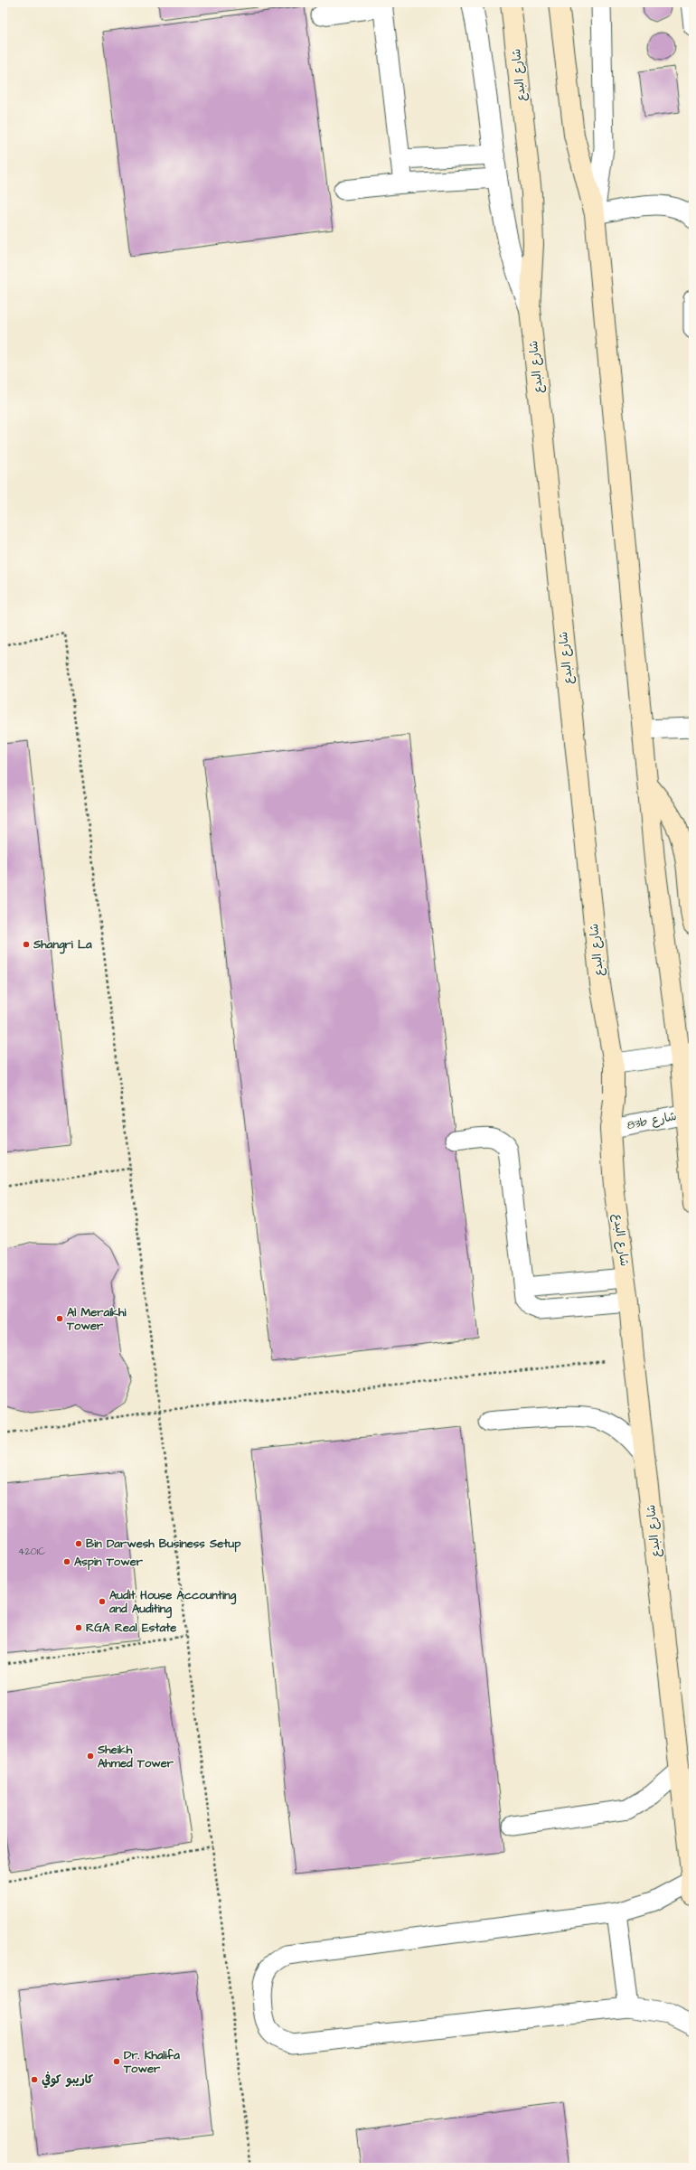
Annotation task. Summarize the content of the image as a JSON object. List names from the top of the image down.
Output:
{
  "streets": {
    "main road": ["شارع البدع"],
    "street": ["83b شارع"]
  },
  "crossings": [
    ["شارع البدع", "83b شارع"]
  ],
  "places": [
    "Shangri La",
    "Al Meraikhi Tower",
    "Bin Darwesh Business Setup",
    "Aspin Tower",
    "Audit House Accounting and Auditing",
    "RGA Real Estate",
    "Sheikh Ahmed Tower",
    "Dr. Khalifa Tower",
    "كاريبو كوفي"
  ],
  "house_numbers": ["4201C"]
}
